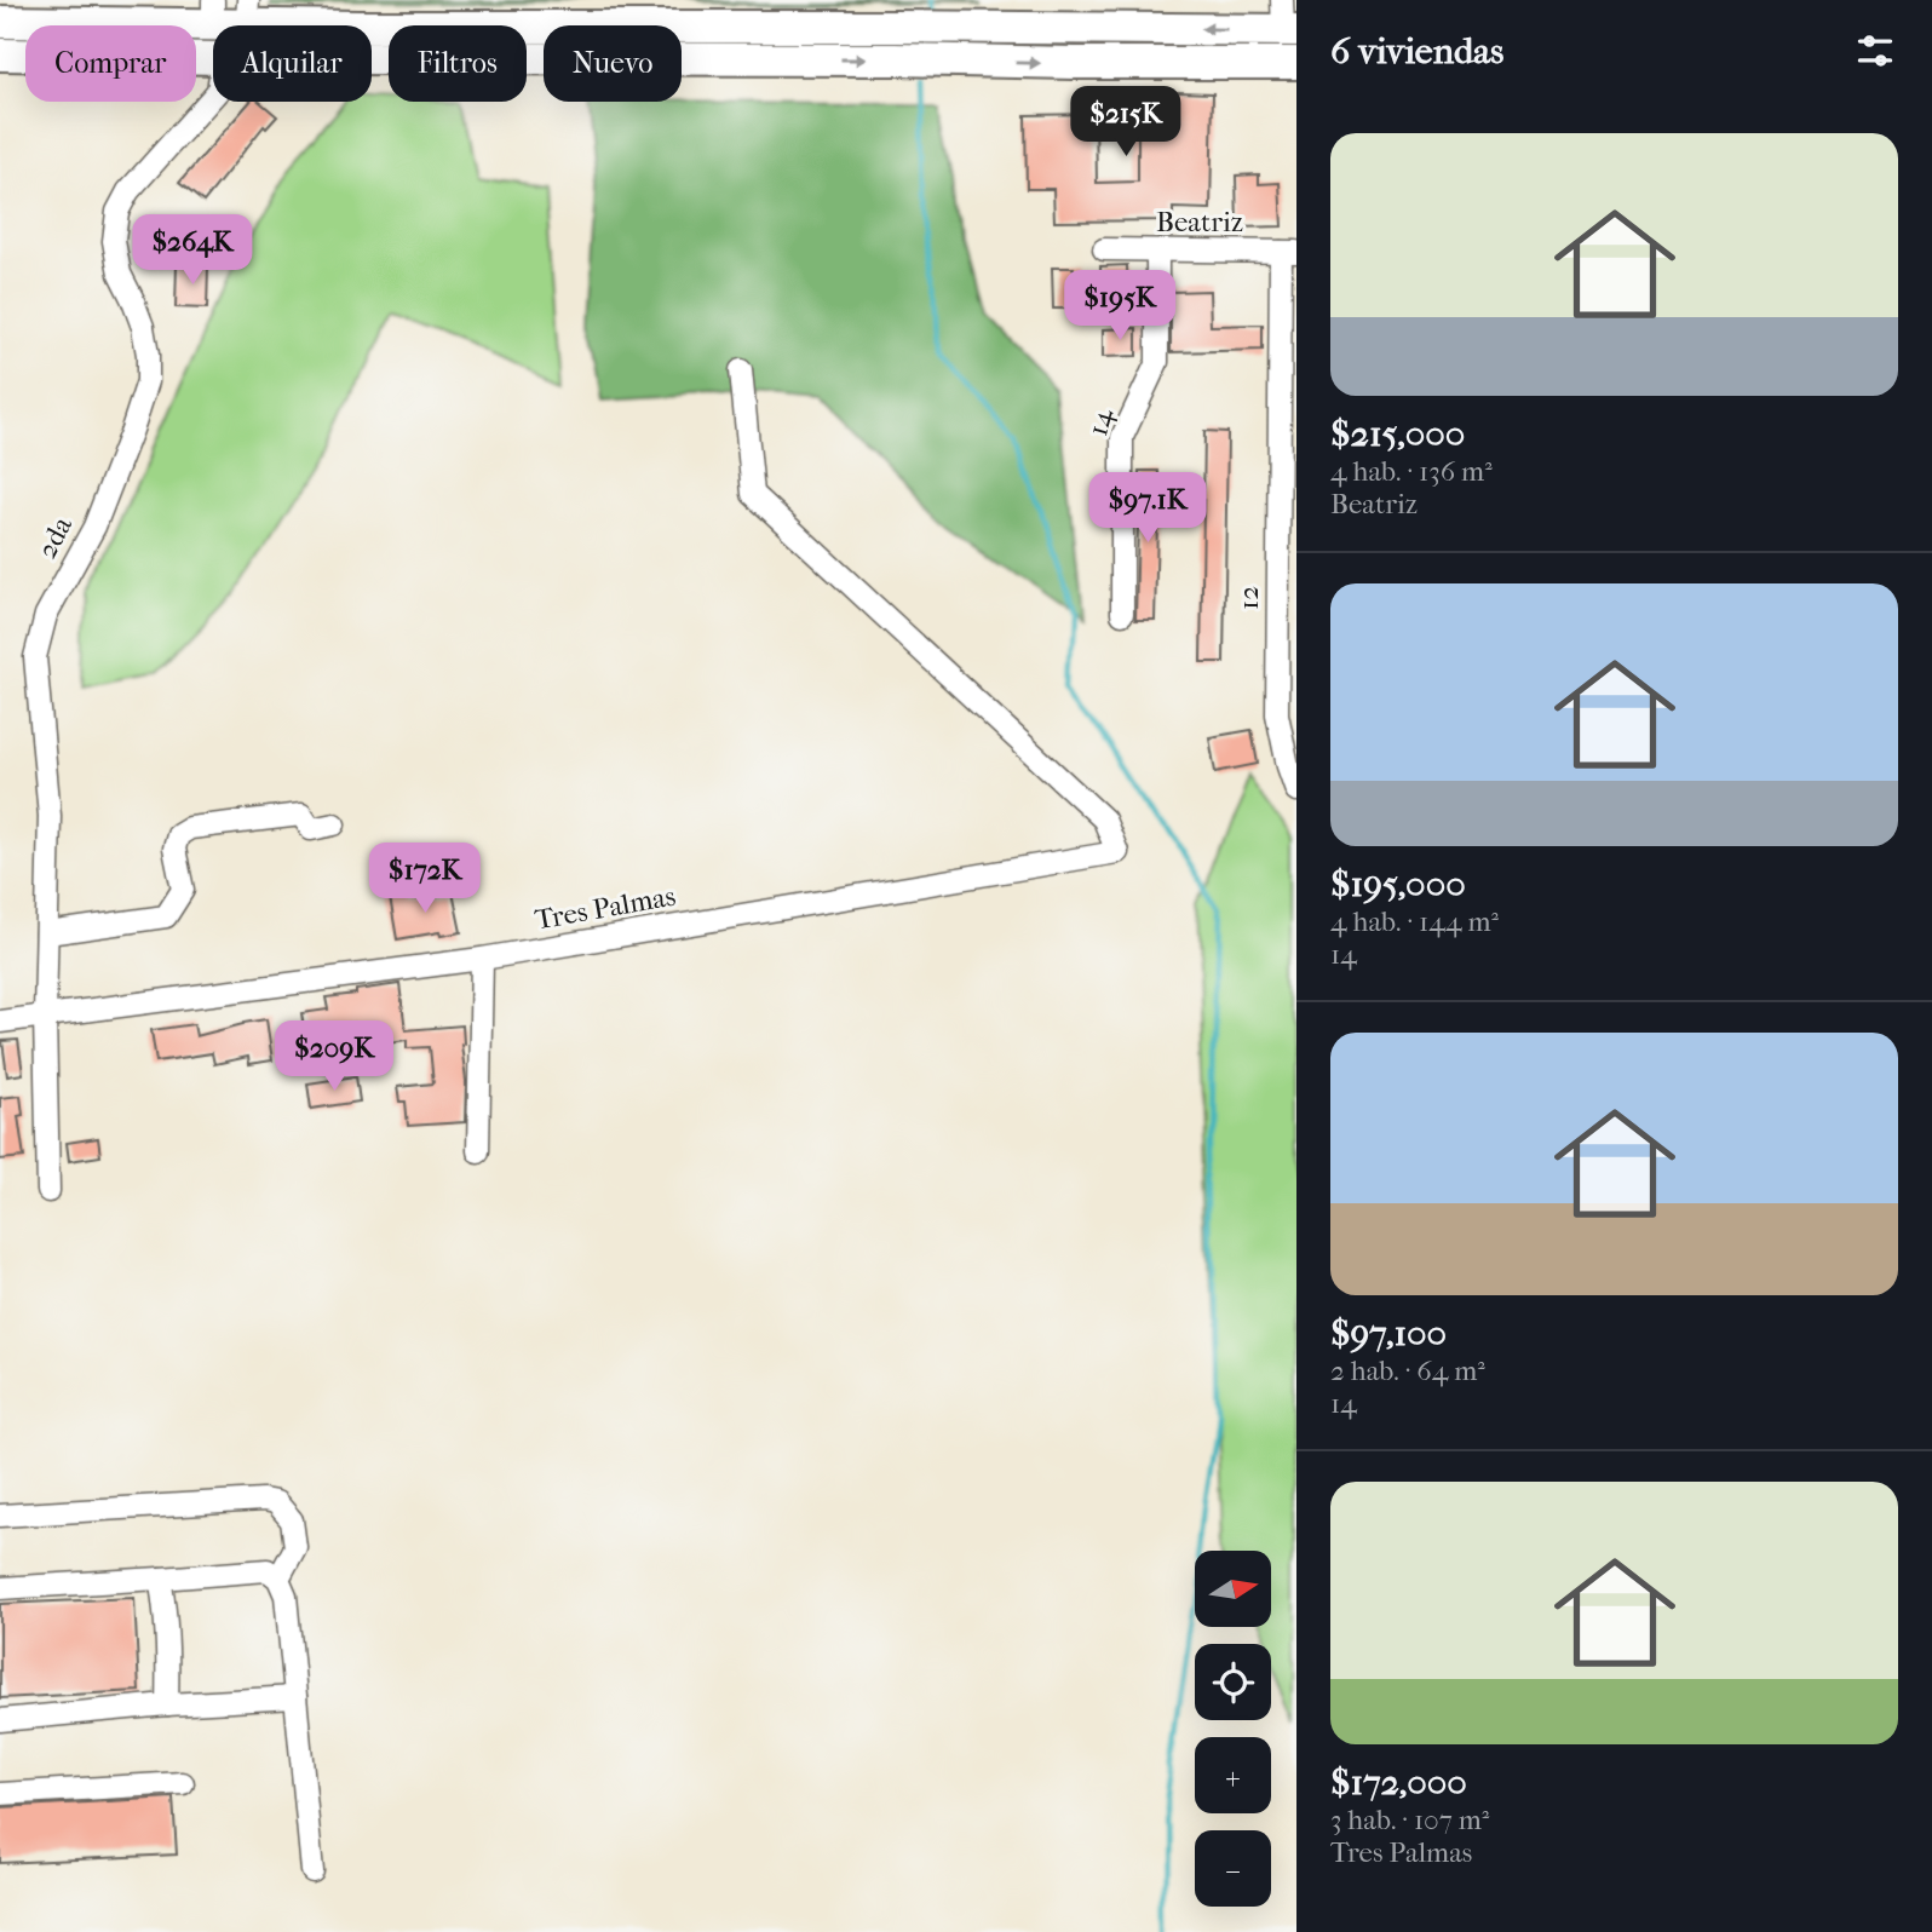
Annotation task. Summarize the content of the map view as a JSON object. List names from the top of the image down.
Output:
{
  "streets": {
    "street": [
      "Beatriz",
      "14",
      "2da",
      "12",
      "Tres Palmas"
    ]
  },
  "crossings": [
    ["Beatriz", "14"],
    ["Beatriz", "12"],
    ["2da", "Tres Palmas"]
  ],
  "north": "right",
  "page": {
    "heading": "6 viviendas",
    "chip": [
      "Comprar",
      "Alquilar",
      "Filtros",
      "Nuevo"
    ],
    "price": [
      "$215K",
      "$264K",
      "$195K",
      "$97.1K",
      "$172K",
      "$209K"
    ],
    "list": [
      {
        "name": "$215,000",
        "note": "4 hab. · 136 m² · Beatriz"
      },
      {
        "name": "$195,000",
        "note": "4 hab. · 144 m² · 14"
      },
      {
        "name": "$97,100",
        "note": "2 hab. · 64 m² · 14"
      },
      {
        "name": "$172,000",
        "note": "3 hab. · 107 m² · Tres Palmas"
      }
    ],
    "map_buttons": ["+", "−"]
  }
}
